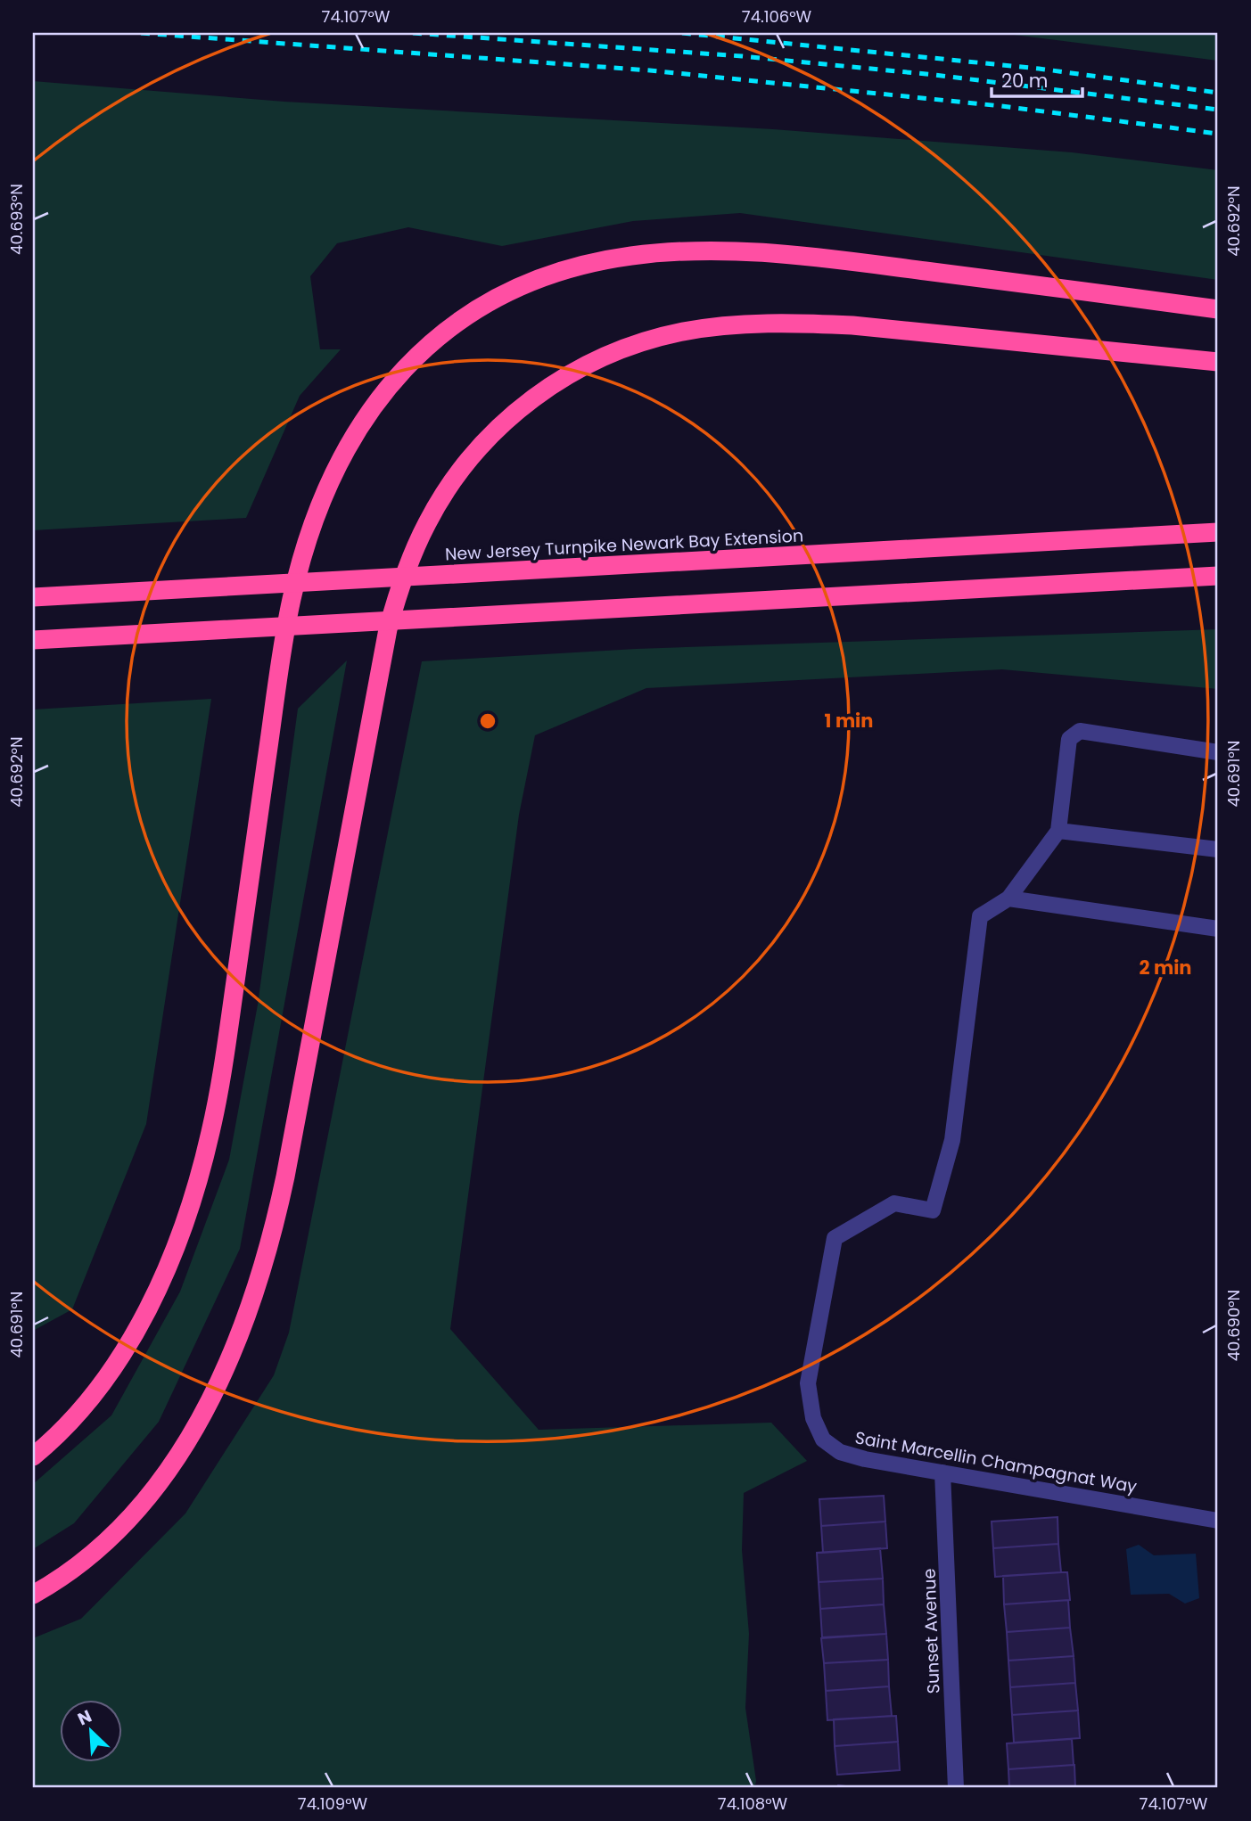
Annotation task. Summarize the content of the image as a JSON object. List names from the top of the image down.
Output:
{
  "streets": {
    "highway": ["New Jersey Turnpike Newark Bay Extension"],
    "street": ["Saint Marcellin Champagnat Way", "Sunset Avenue"]
  },
  "crossings": [
    ["Saint Marcellin Champagnat Way", "Sunset Avenue"]
  ],
  "scale_bar": "20 m",
  "north": "top left",
  "coordinates": [
    "74.107°W",
    "74.106°W",
    "40.693°N",
    "40.692°N",
    "40.691°N",
    "40.690°N",
    "74.109°W",
    "74.108°W"
  ],
  "rings": ["1 min", "2 min"]
}
